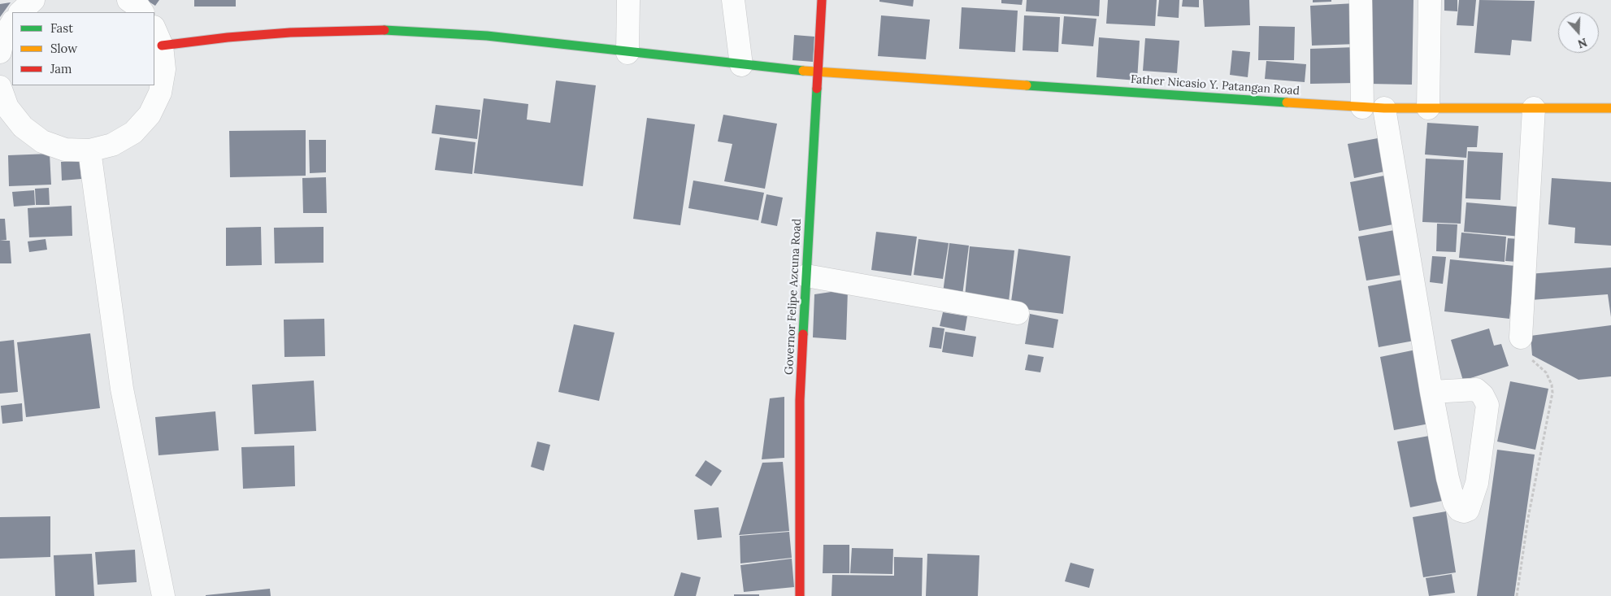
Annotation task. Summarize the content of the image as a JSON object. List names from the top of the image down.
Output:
{
  "streets": {
    "street": ["Father Nicasio Y. Patangan Road", "Governor Felipe Azcuna Road"]
  },
  "crossings": [
    ["Father Nicasio Y. Patangan Road", "Governor Felipe Azcuna Road"]
  ],
  "legend": ["Fast", "Slow", "Jam"],
  "north": "bottom"
}
